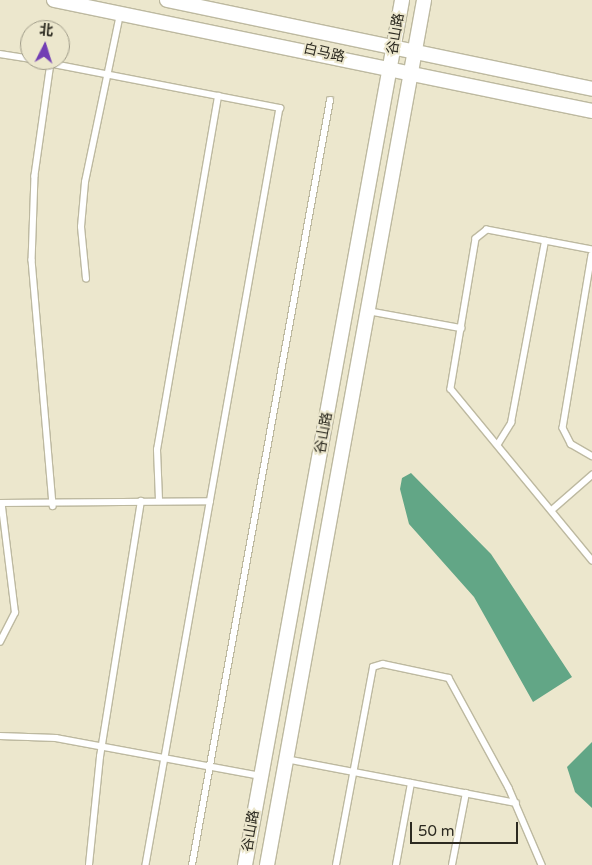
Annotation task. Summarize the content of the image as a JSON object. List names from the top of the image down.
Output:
{
  "streets": {
    "street": ["谷山路", "白马路"]
  },
  "crossings": [
    ["谷山路", "白马路"]
  ],
  "scale_bar": "50 m",
  "north": "top"
}
